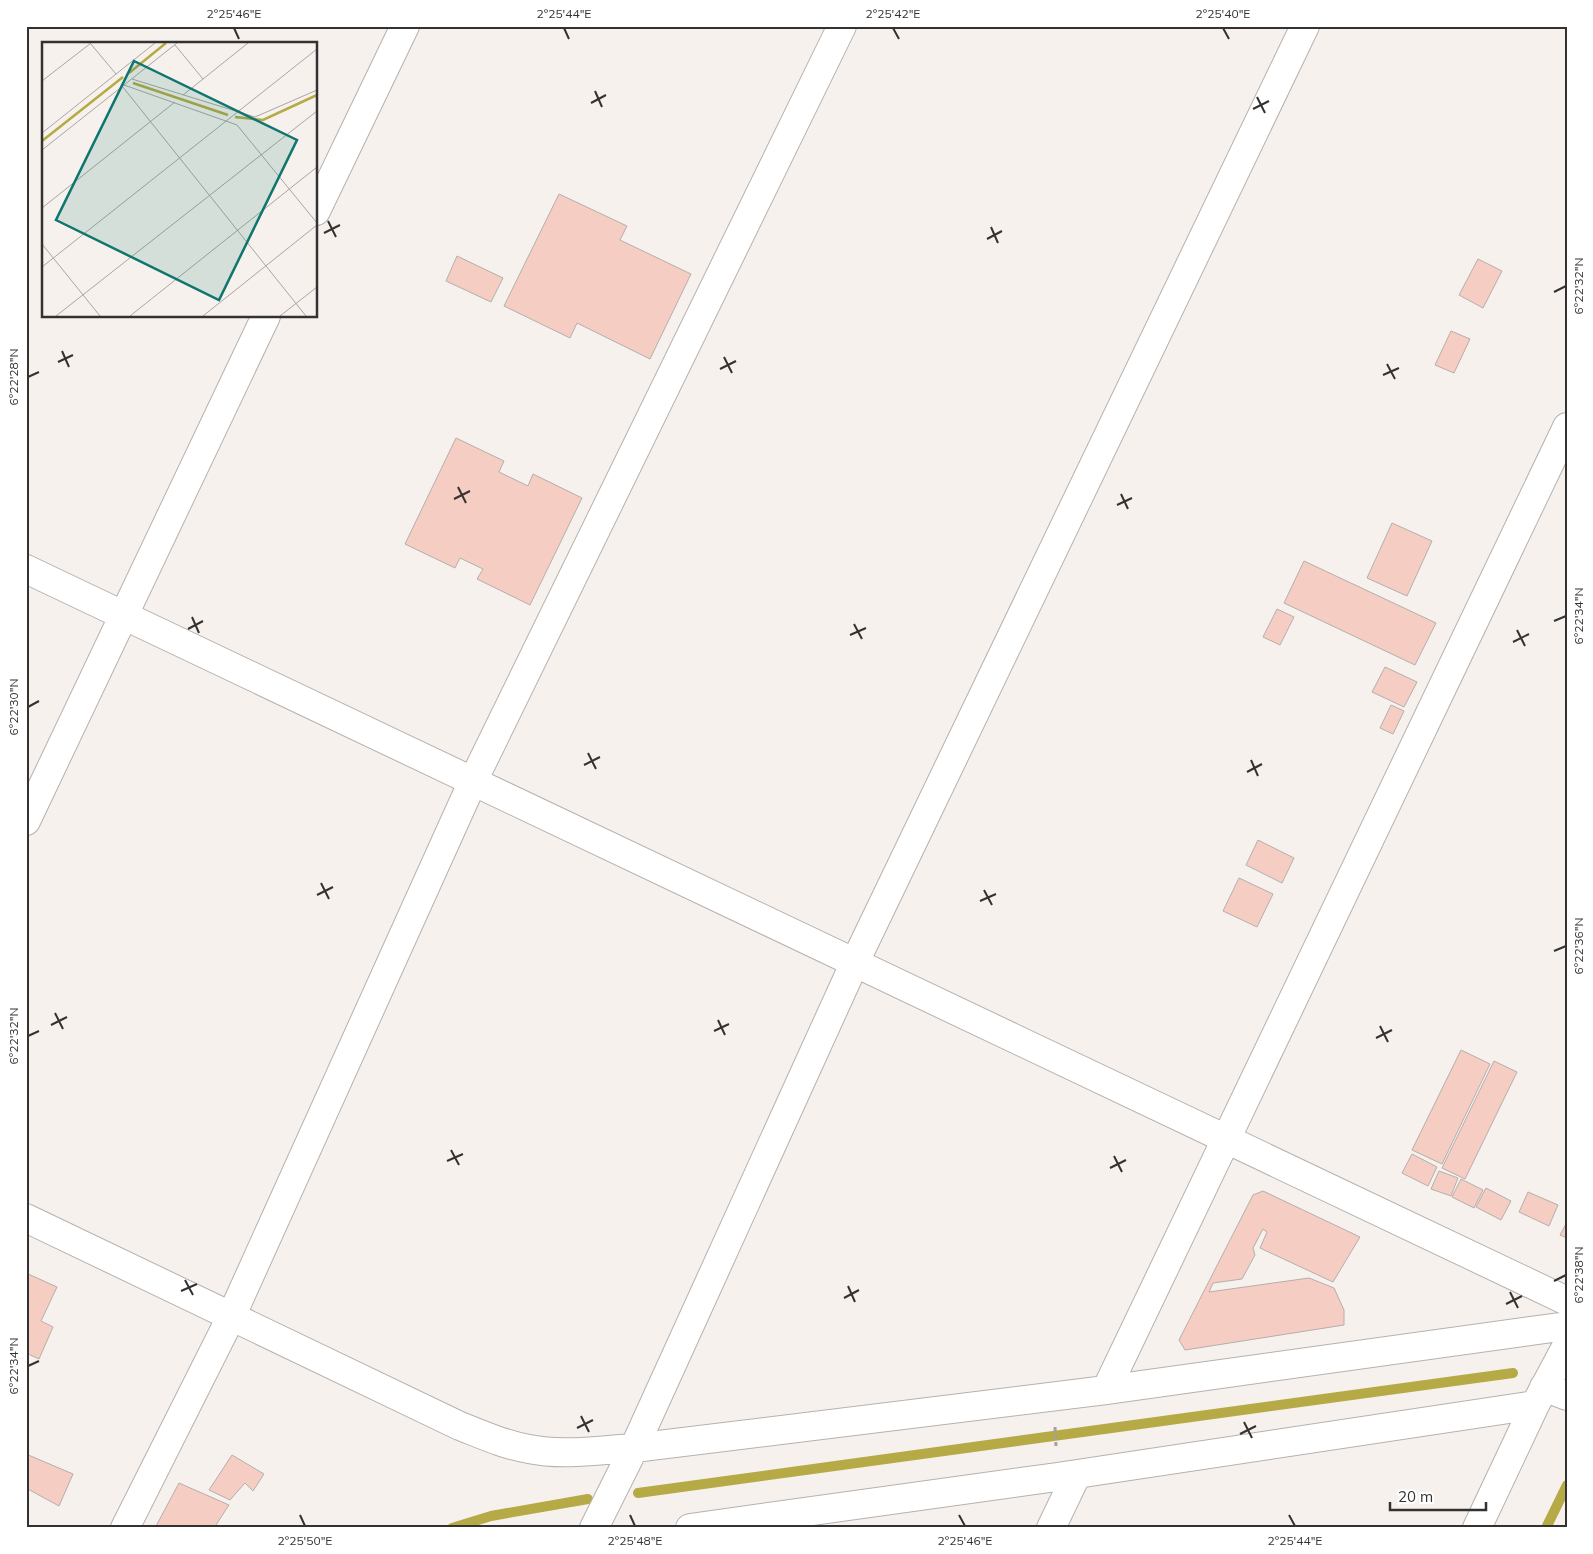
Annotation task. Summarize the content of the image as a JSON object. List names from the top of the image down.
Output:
{
  "scale_bar": "20 m",
  "coordinates": [
    "2°25'46\"E",
    "2°25'44\"E",
    "2°25'42\"E",
    "2°25'40\"E",
    "6°22'32\"N",
    "6°22'28\"N",
    "6°22'34\"N",
    "6°22'30\"N",
    "6°22'36\"N",
    "6°22'38\"N",
    "2°25'50\"E",
    "2°25'48\"E"
  ]
}
